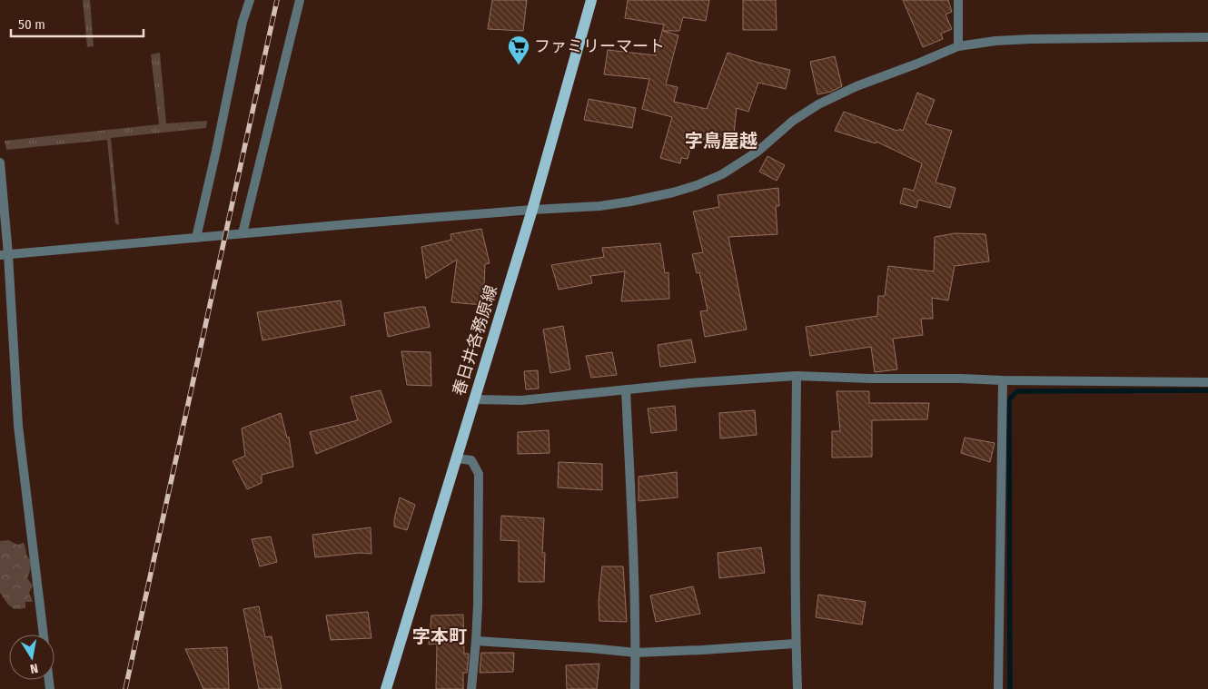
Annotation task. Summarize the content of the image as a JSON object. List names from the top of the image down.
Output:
{
  "streets": {
    "main road": ["春日井各務原線"]
  },
  "districts": ["字鳥屋越", "字本町"],
  "places": {
    "supermarket": ["ファミリーマート"]
  },
  "scale_bar": "50 m",
  "north": "bottom"
}
